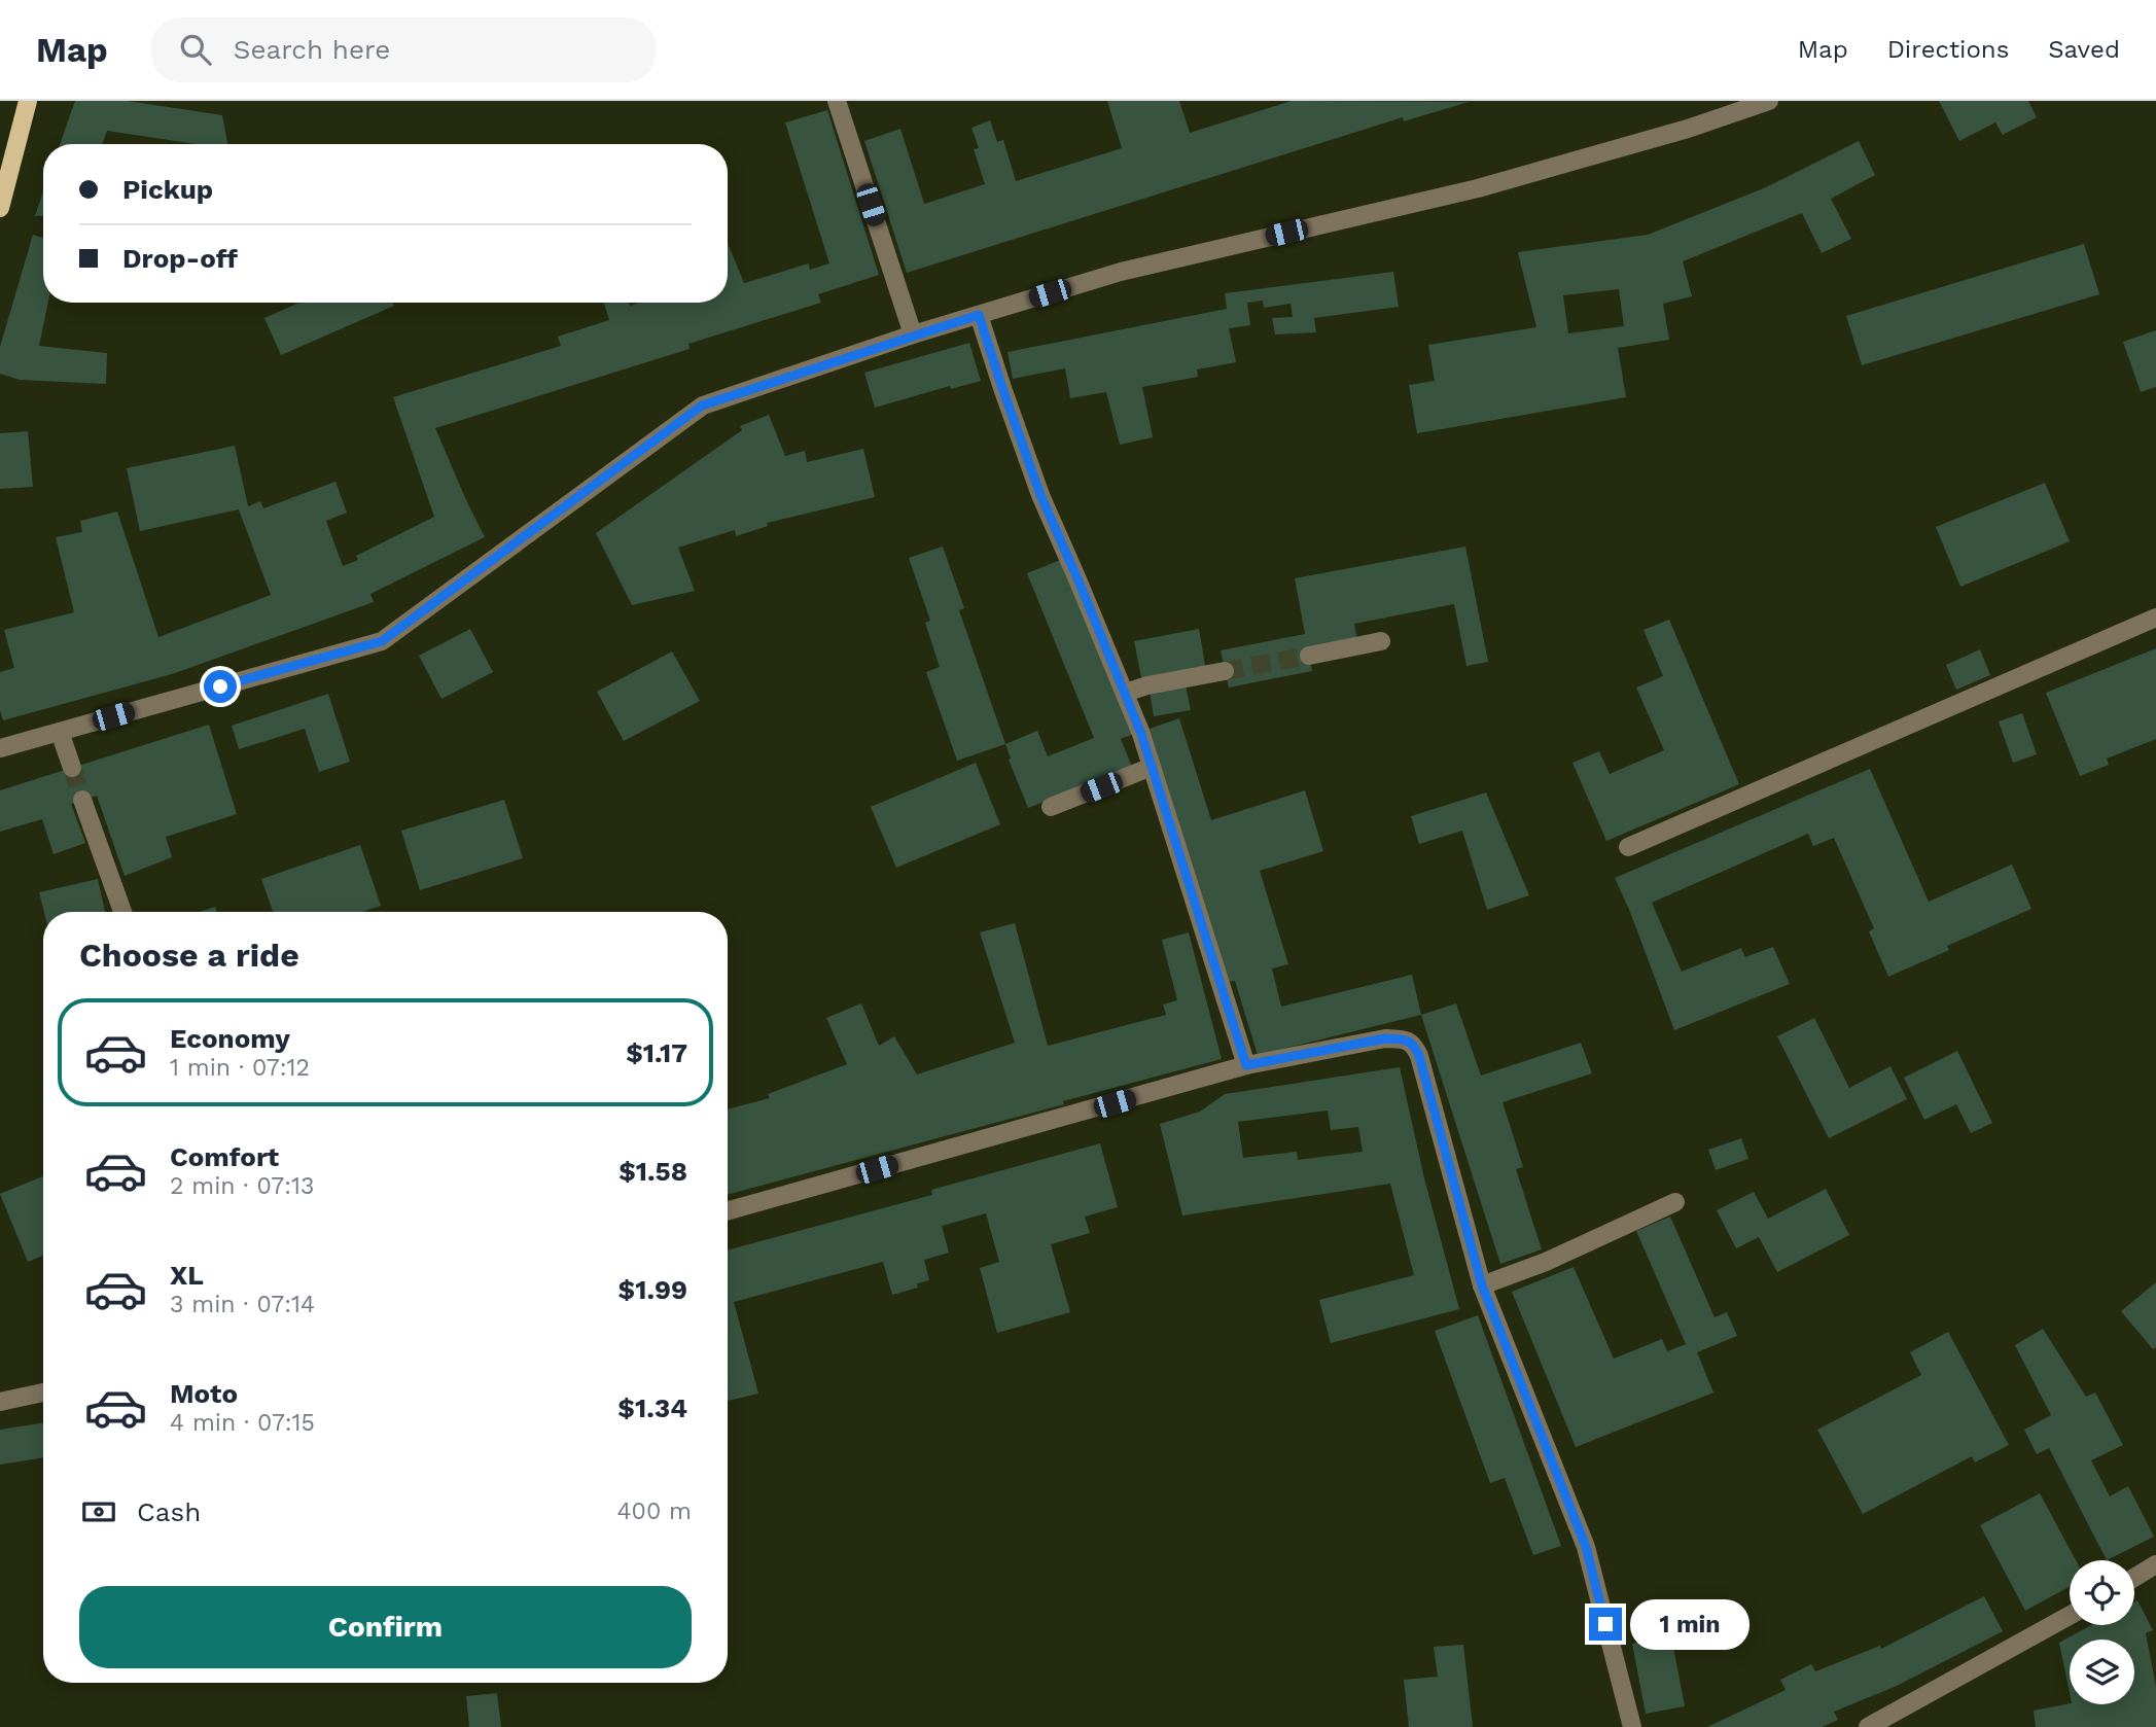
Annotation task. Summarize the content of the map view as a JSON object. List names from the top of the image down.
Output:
{
  "page": {
    "header": "Map",
    "search": "Search here",
    "nav": ["Map", "Directions", "Saved"],
    "banner": ["Pickup", "Drop-off"],
    "heading": "Choose a ride",
    "list": [
      {
        "name": "Economy",
        "note": "1 min · 07:12",
        "value": "$1.17"
      },
      {
        "name": "Comfort",
        "note": "2 min · 07:13",
        "value": "$1.58"
      },
      {
        "name": "XL",
        "note": "3 min · 07:14",
        "value": "$1.99"
      },
      {
        "name": "Moto",
        "note": "4 min · 07:15",
        "value": "$1.34"
      }
    ],
    "pay": ["Cash", "400 m"],
    "buttons": "Confirm",
    "bubble": "1 min"
  }
}
